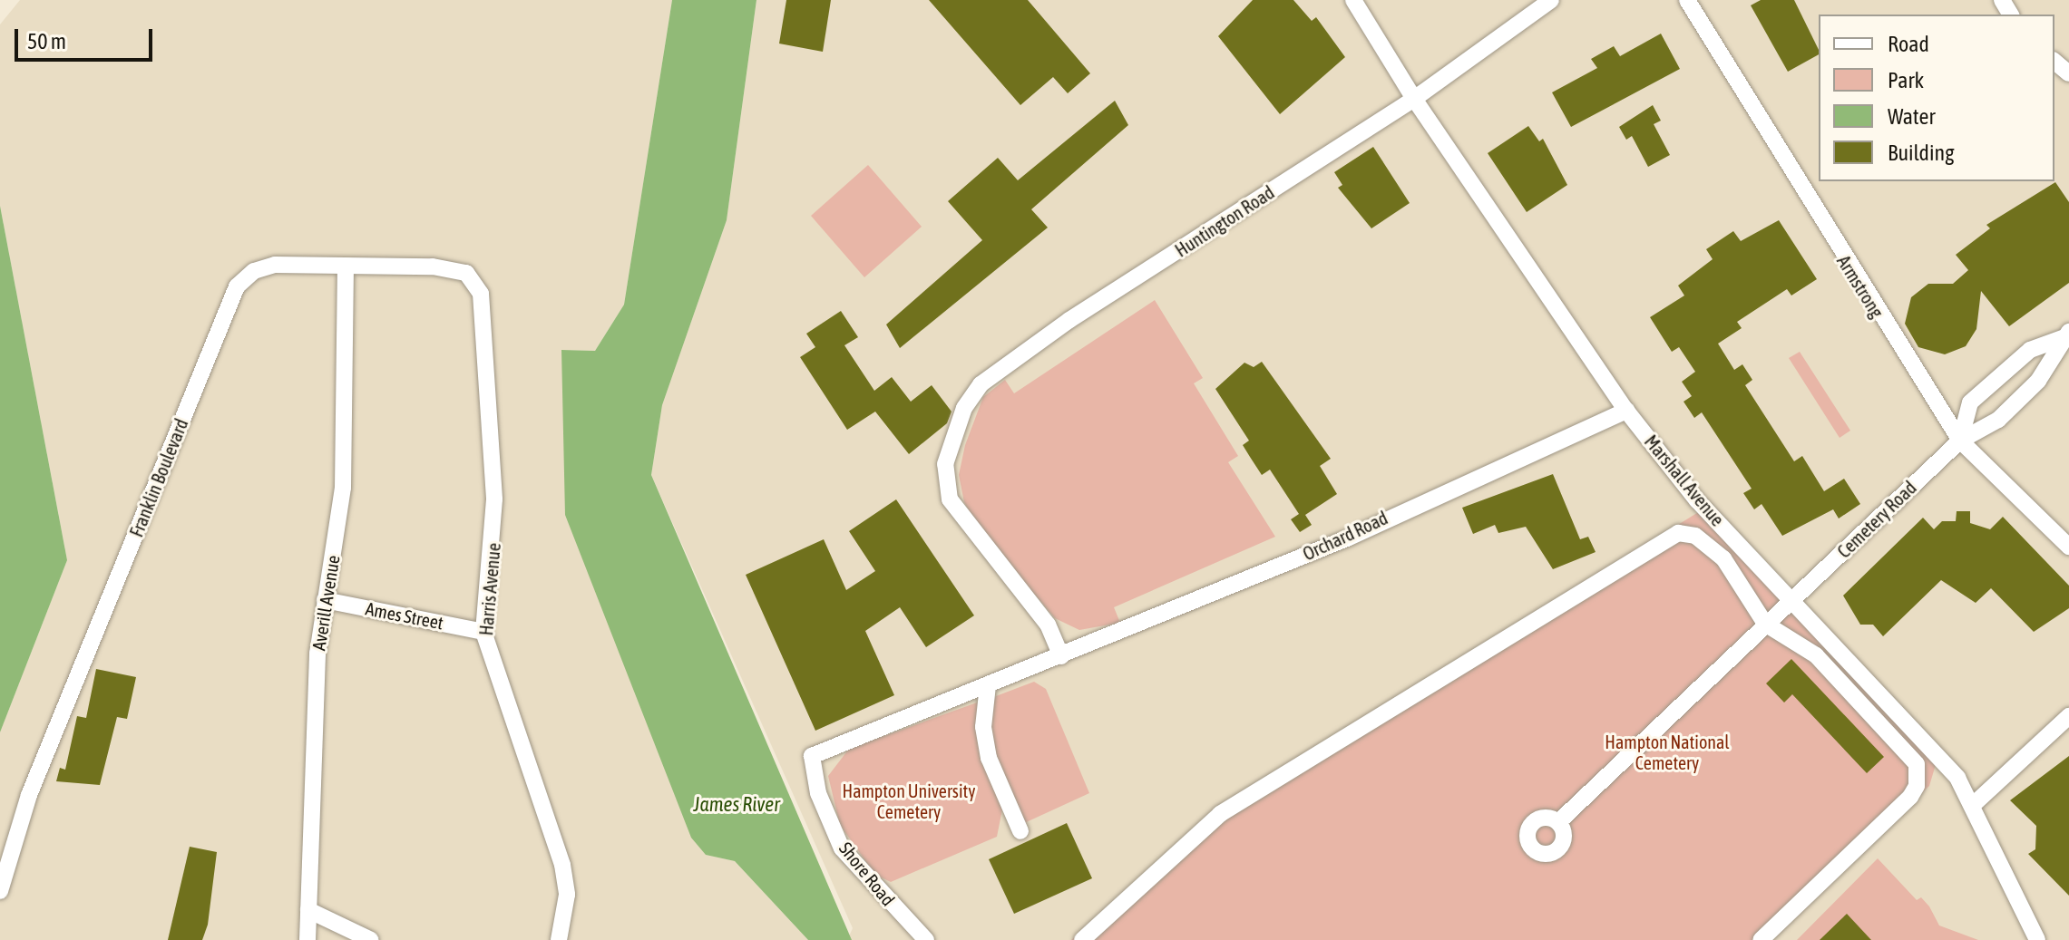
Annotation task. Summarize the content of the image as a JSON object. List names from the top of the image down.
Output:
{
  "streets": {
    "street": [
      "Huntington Road",
      "Armstrong",
      "Franklin Boulevard",
      "Marshall Avenue",
      "Cemetery Road",
      "Orchard Road",
      "Harris Avenue",
      "Averill Avenue",
      "Ames Street",
      "Shore Road"
    ]
  },
  "crossings": [
    ["Huntington Road", "Marshall Avenue"],
    ["Huntington Road", "Orchard Road"],
    ["Armstrong", "Cemetery Road"],
    ["Franklin Boulevard", "Harris Avenue"],
    ["Franklin Boulevard", "Averill Avenue"],
    ["Marshall Avenue", "Cemetery Road"],
    ["Marshall Avenue", "Orchard Road"],
    ["Orchard Road", "Shore Road"],
    ["Harris Avenue", "Ames Street"],
    ["Averill Avenue", "Ames Street"]
  ],
  "water": ["James River"],
  "parks": ["Hampton National Cemetery", "Hampton University Cemetery"],
  "legend": [
    "Road",
    "Park",
    "Water",
    "Building"
  ],
  "scale_bar": "50 m"
}
